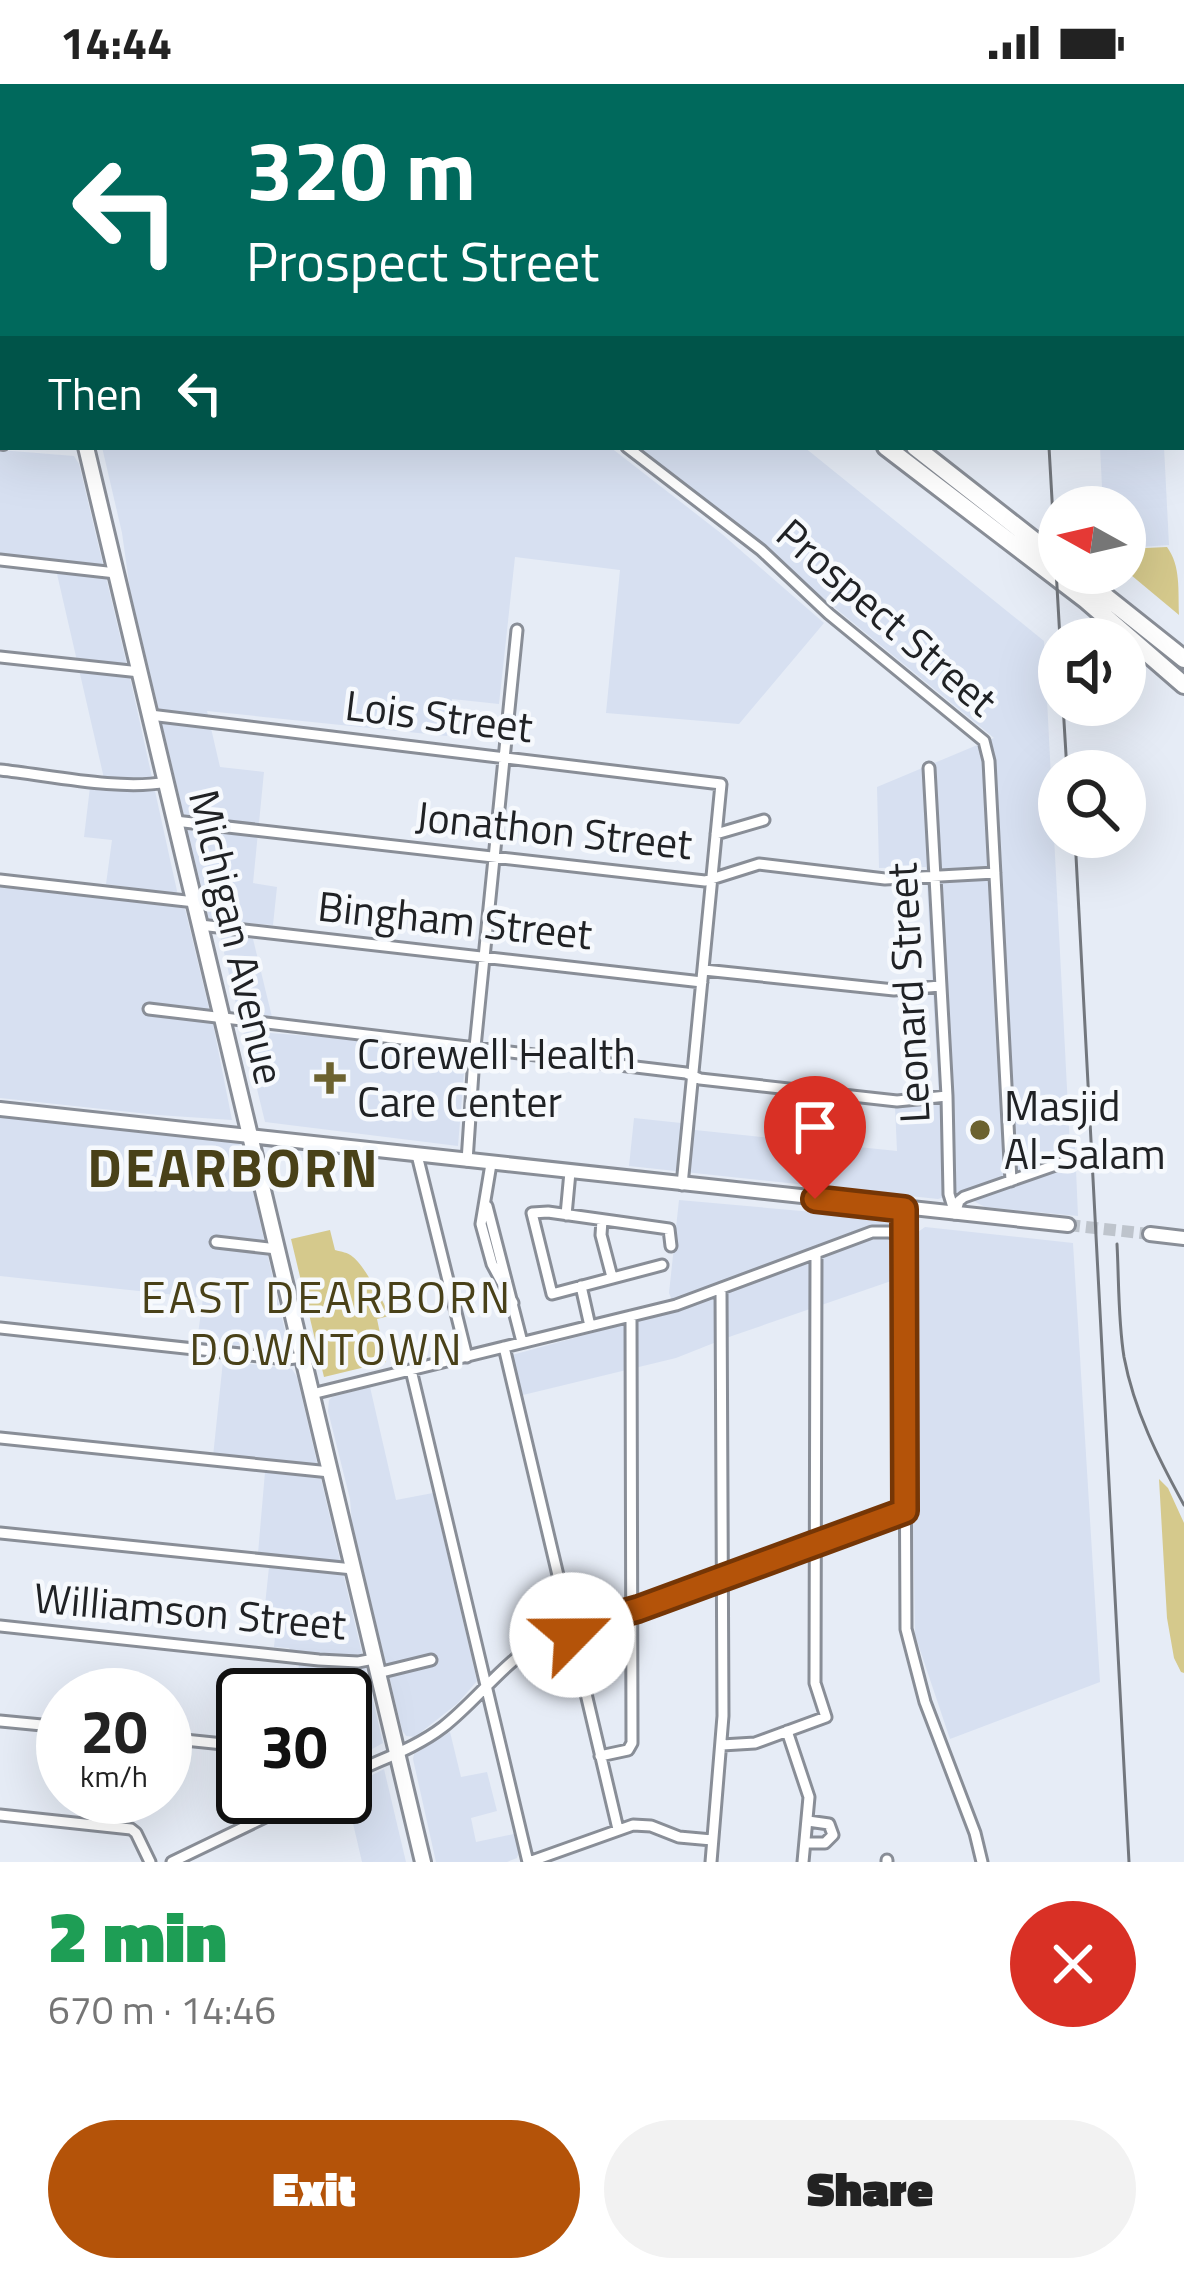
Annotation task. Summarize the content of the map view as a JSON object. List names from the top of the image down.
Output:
{
  "streets": {
    "main road": ["Michigan Avenue"],
    "street": [
      "Prospect Street",
      "Lois Street",
      "Jonathon Street",
      "Bingham Street",
      "Leonard Street",
      "Williamson Street"
    ]
  },
  "crossings": [
    ["Prospect Street", "Jonathon Street"],
    ["Lois Street", "Michigan Avenue"],
    ["Jonathon Street", "Michigan Avenue"],
    ["Jonathon Street", "Leonard Street"],
    ["Bingham Street", "Michigan Avenue"],
    ["Bingham Street", "Leonard Street"],
    ["Michigan Avenue", "Williamson Street"]
  ],
  "districts": ["DEARBORN", "EAST DEARBORN DOWNTOWN"],
  "places": {
    "health": ["Corewell Health Care Center"],
    "other": ["Masjid Al-Salam"]
  },
  "north": "left",
  "page": {
    "status": "14:44",
    "turn": ["320 m", "Prospect Street"],
    "then": "Then",
    "speed": "20 km/h",
    "limit": "30",
    "heading": ["2 min", "670 m · 14:46"],
    "buttons": ["Exit", "Share"]
  }
}
